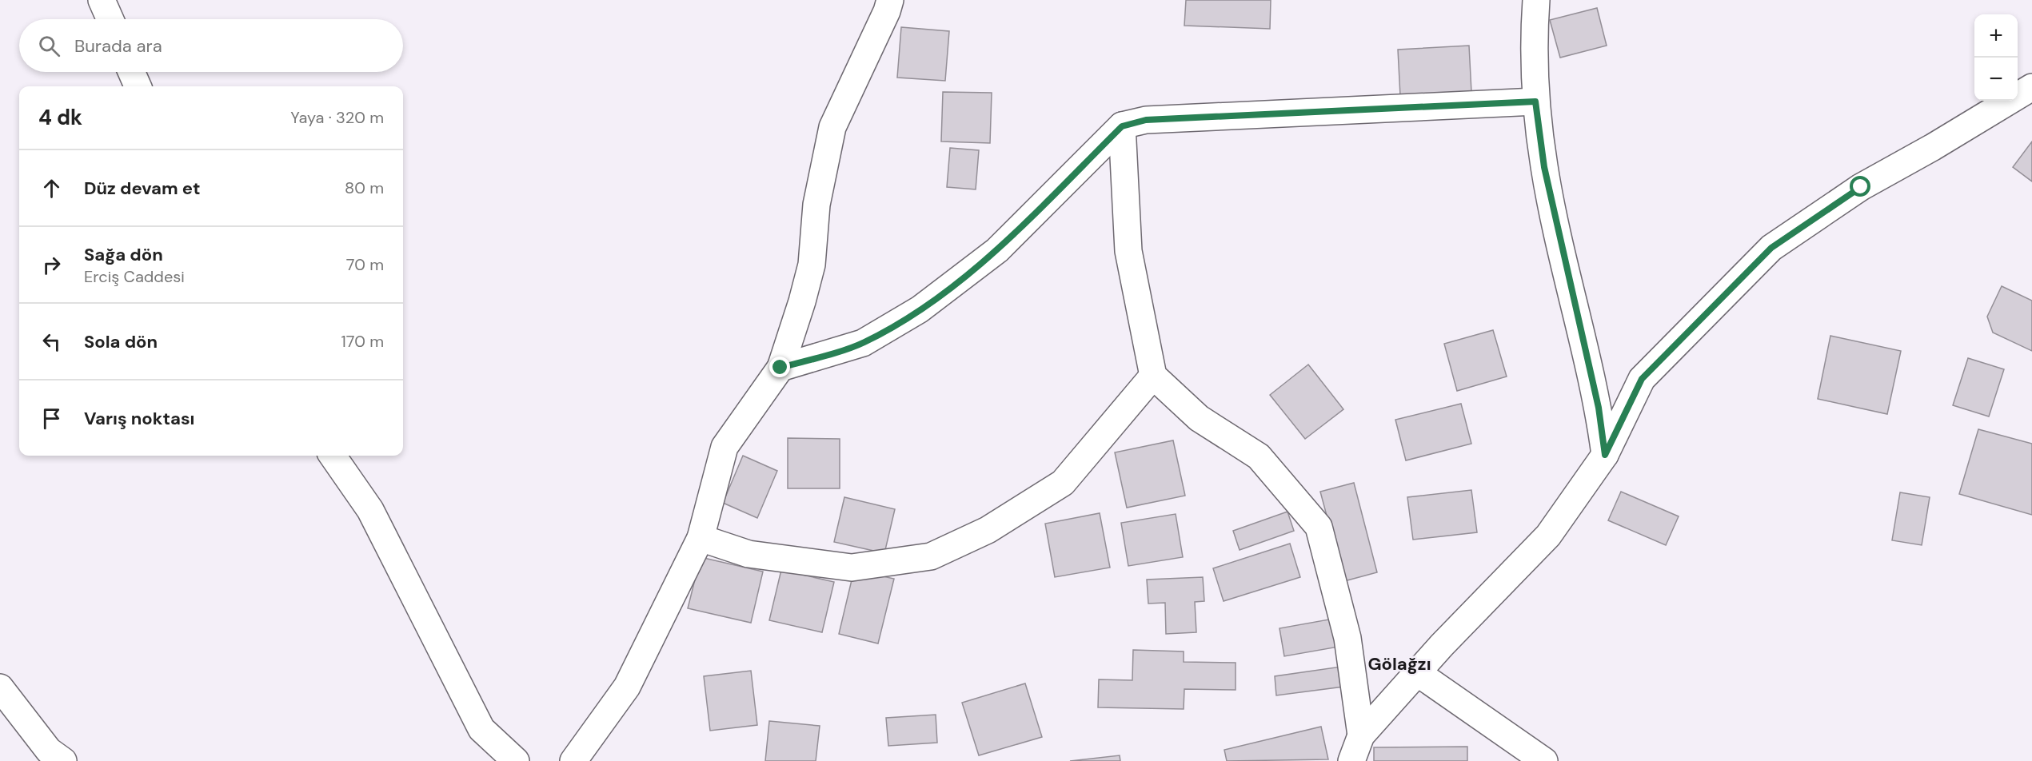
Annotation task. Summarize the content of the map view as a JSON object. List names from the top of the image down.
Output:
{
  "districts": ["Gölağzı"],
  "page": {
    "map_buttons": ["+", "−"],
    "search": "Burada ara",
    "heading": ["4 dk", "Yaya · 320 m"],
    "list": [
      ["Düz devam et", "80 m"],
      ["Sağa dön", "Erciş Caddesi", "70 m"],
      ["Sola dön", "170 m"],
      "Varış noktası"
    ]
  }
}
